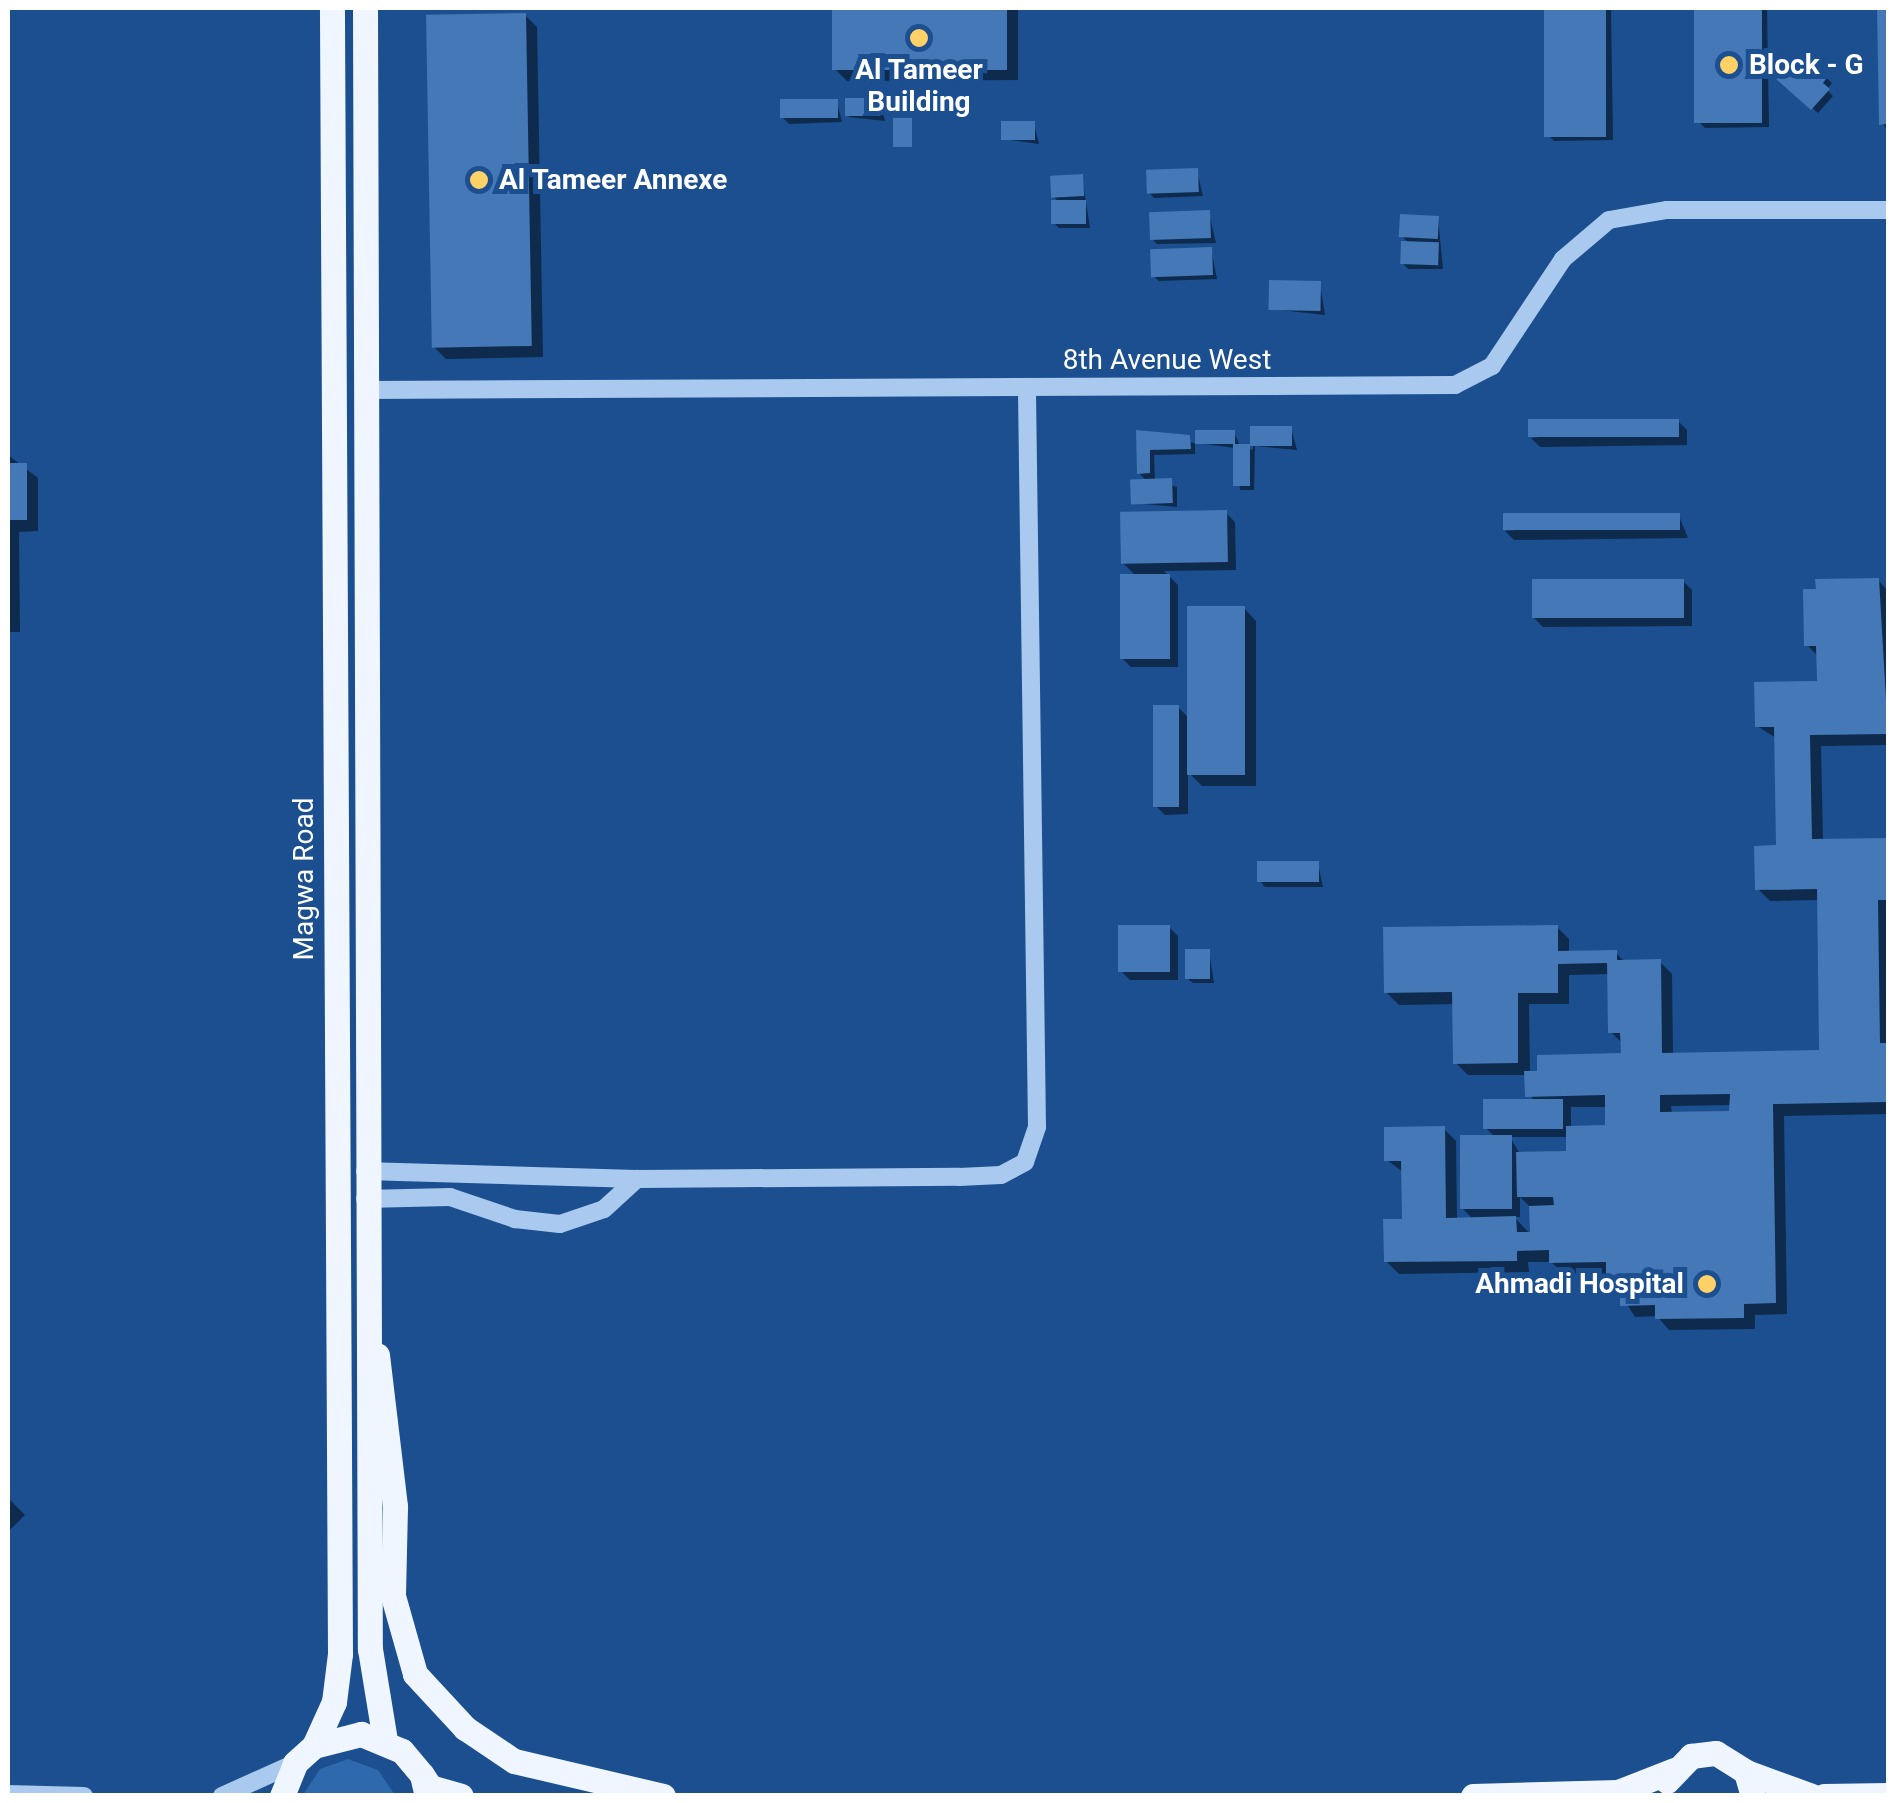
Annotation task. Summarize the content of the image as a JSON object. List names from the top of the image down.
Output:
{
  "streets": {
    "main road": ["Magwa Road"],
    "street": ["8th Avenue West"]
  },
  "places": [
    "Al Tameer Building",
    "Block - G",
    "Al Tameer Annexe",
    "Ahmadi Hospital"
  ]
}
